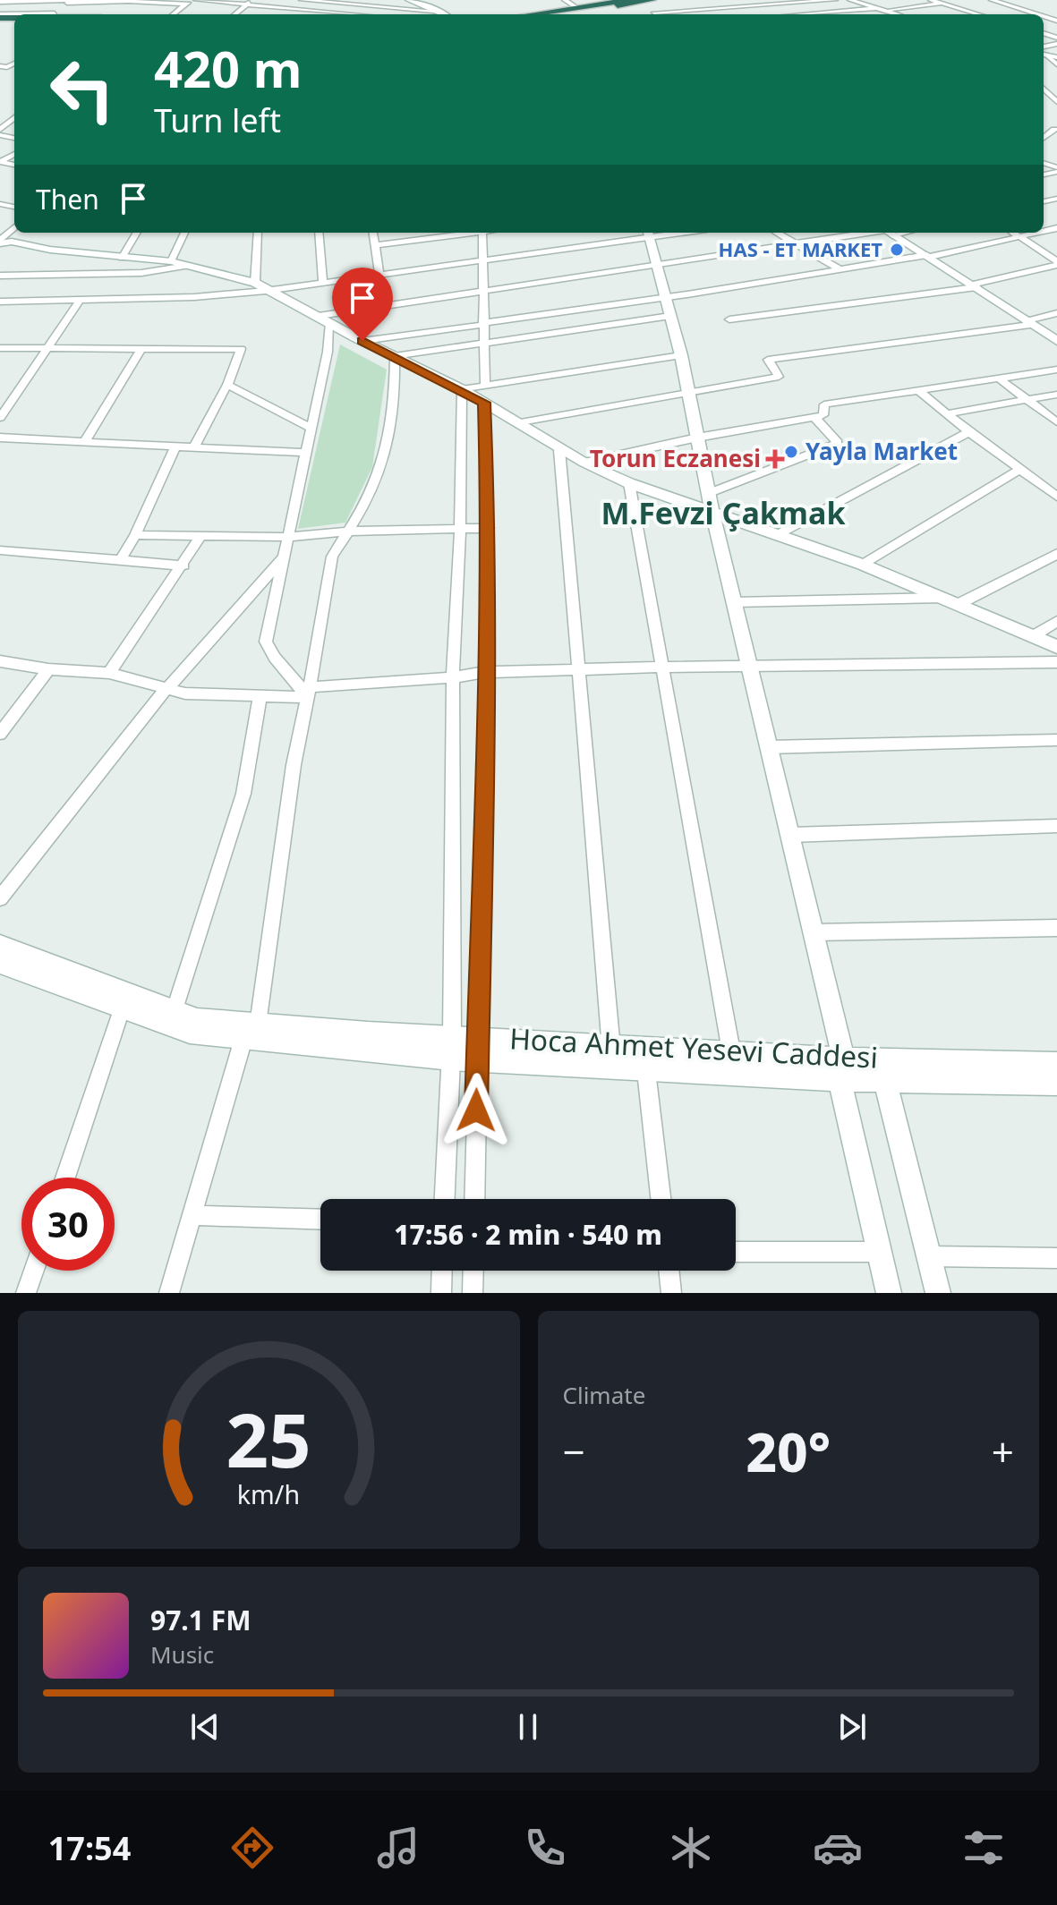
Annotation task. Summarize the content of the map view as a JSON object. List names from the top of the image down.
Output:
{
  "streets": {
    "street": ["Hoca Ahmet Yesevi Caddesi"]
  },
  "districts": ["M.Fevzi Çakmak"],
  "places": {
    "other": ["HAS - ET MARKET", "Yayla Market"],
    "health": ["Torun Eczanesi"]
  },
  "page": {
    "turn": ["420 m", "Turn left"],
    "then": "Then",
    "limit": "30",
    "trip": "17:56 · 2 min · 540 m",
    "tile": "Climate",
    "heat": ["−", "20°", "+"],
    "song": ["97.1 FM", "Music"],
    "tabs": "17:54",
    "gauge": ["25", "km/h"]
  }
}
